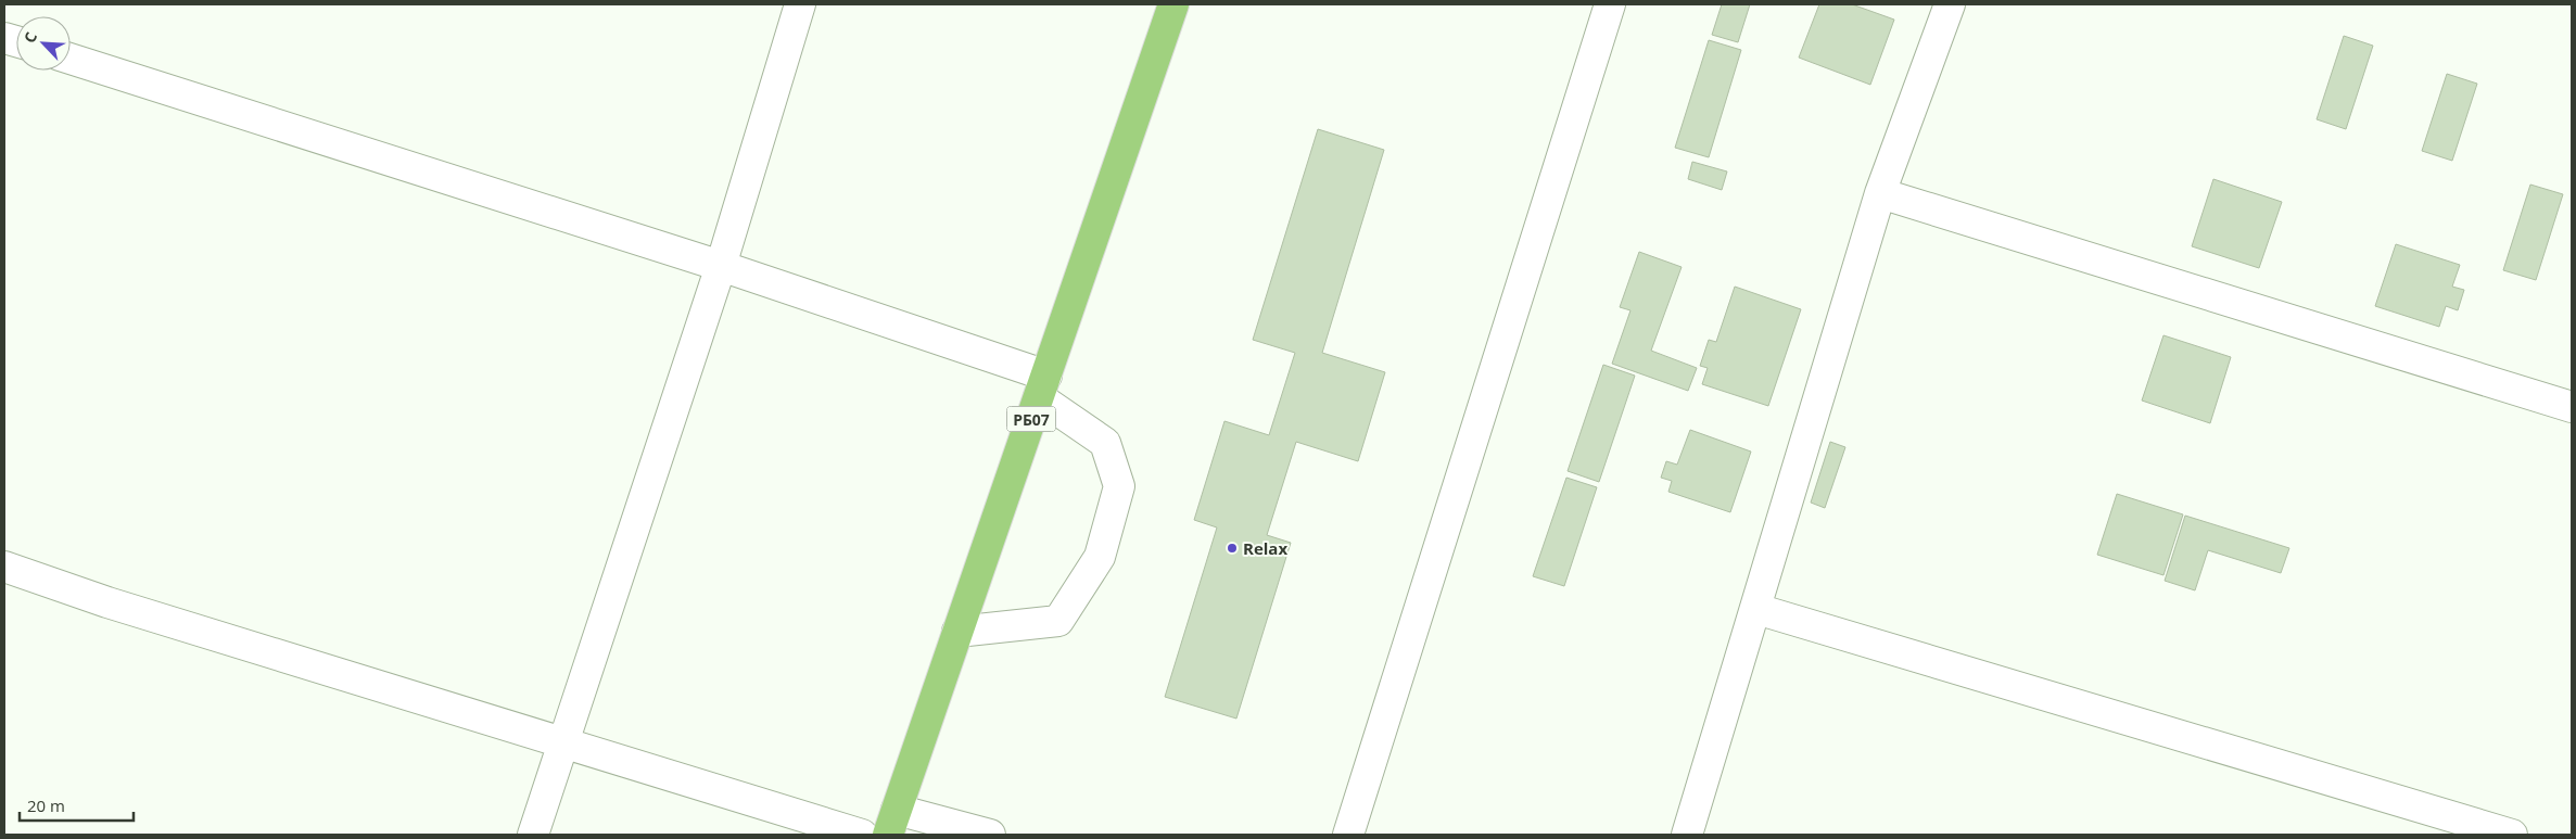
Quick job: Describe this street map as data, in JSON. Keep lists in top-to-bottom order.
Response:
{
  "streets": {
    "highway": ["РБ07"]
  },
  "places": ["Relax"],
  "scale_bar": "20 m",
  "north": "top left"
}
